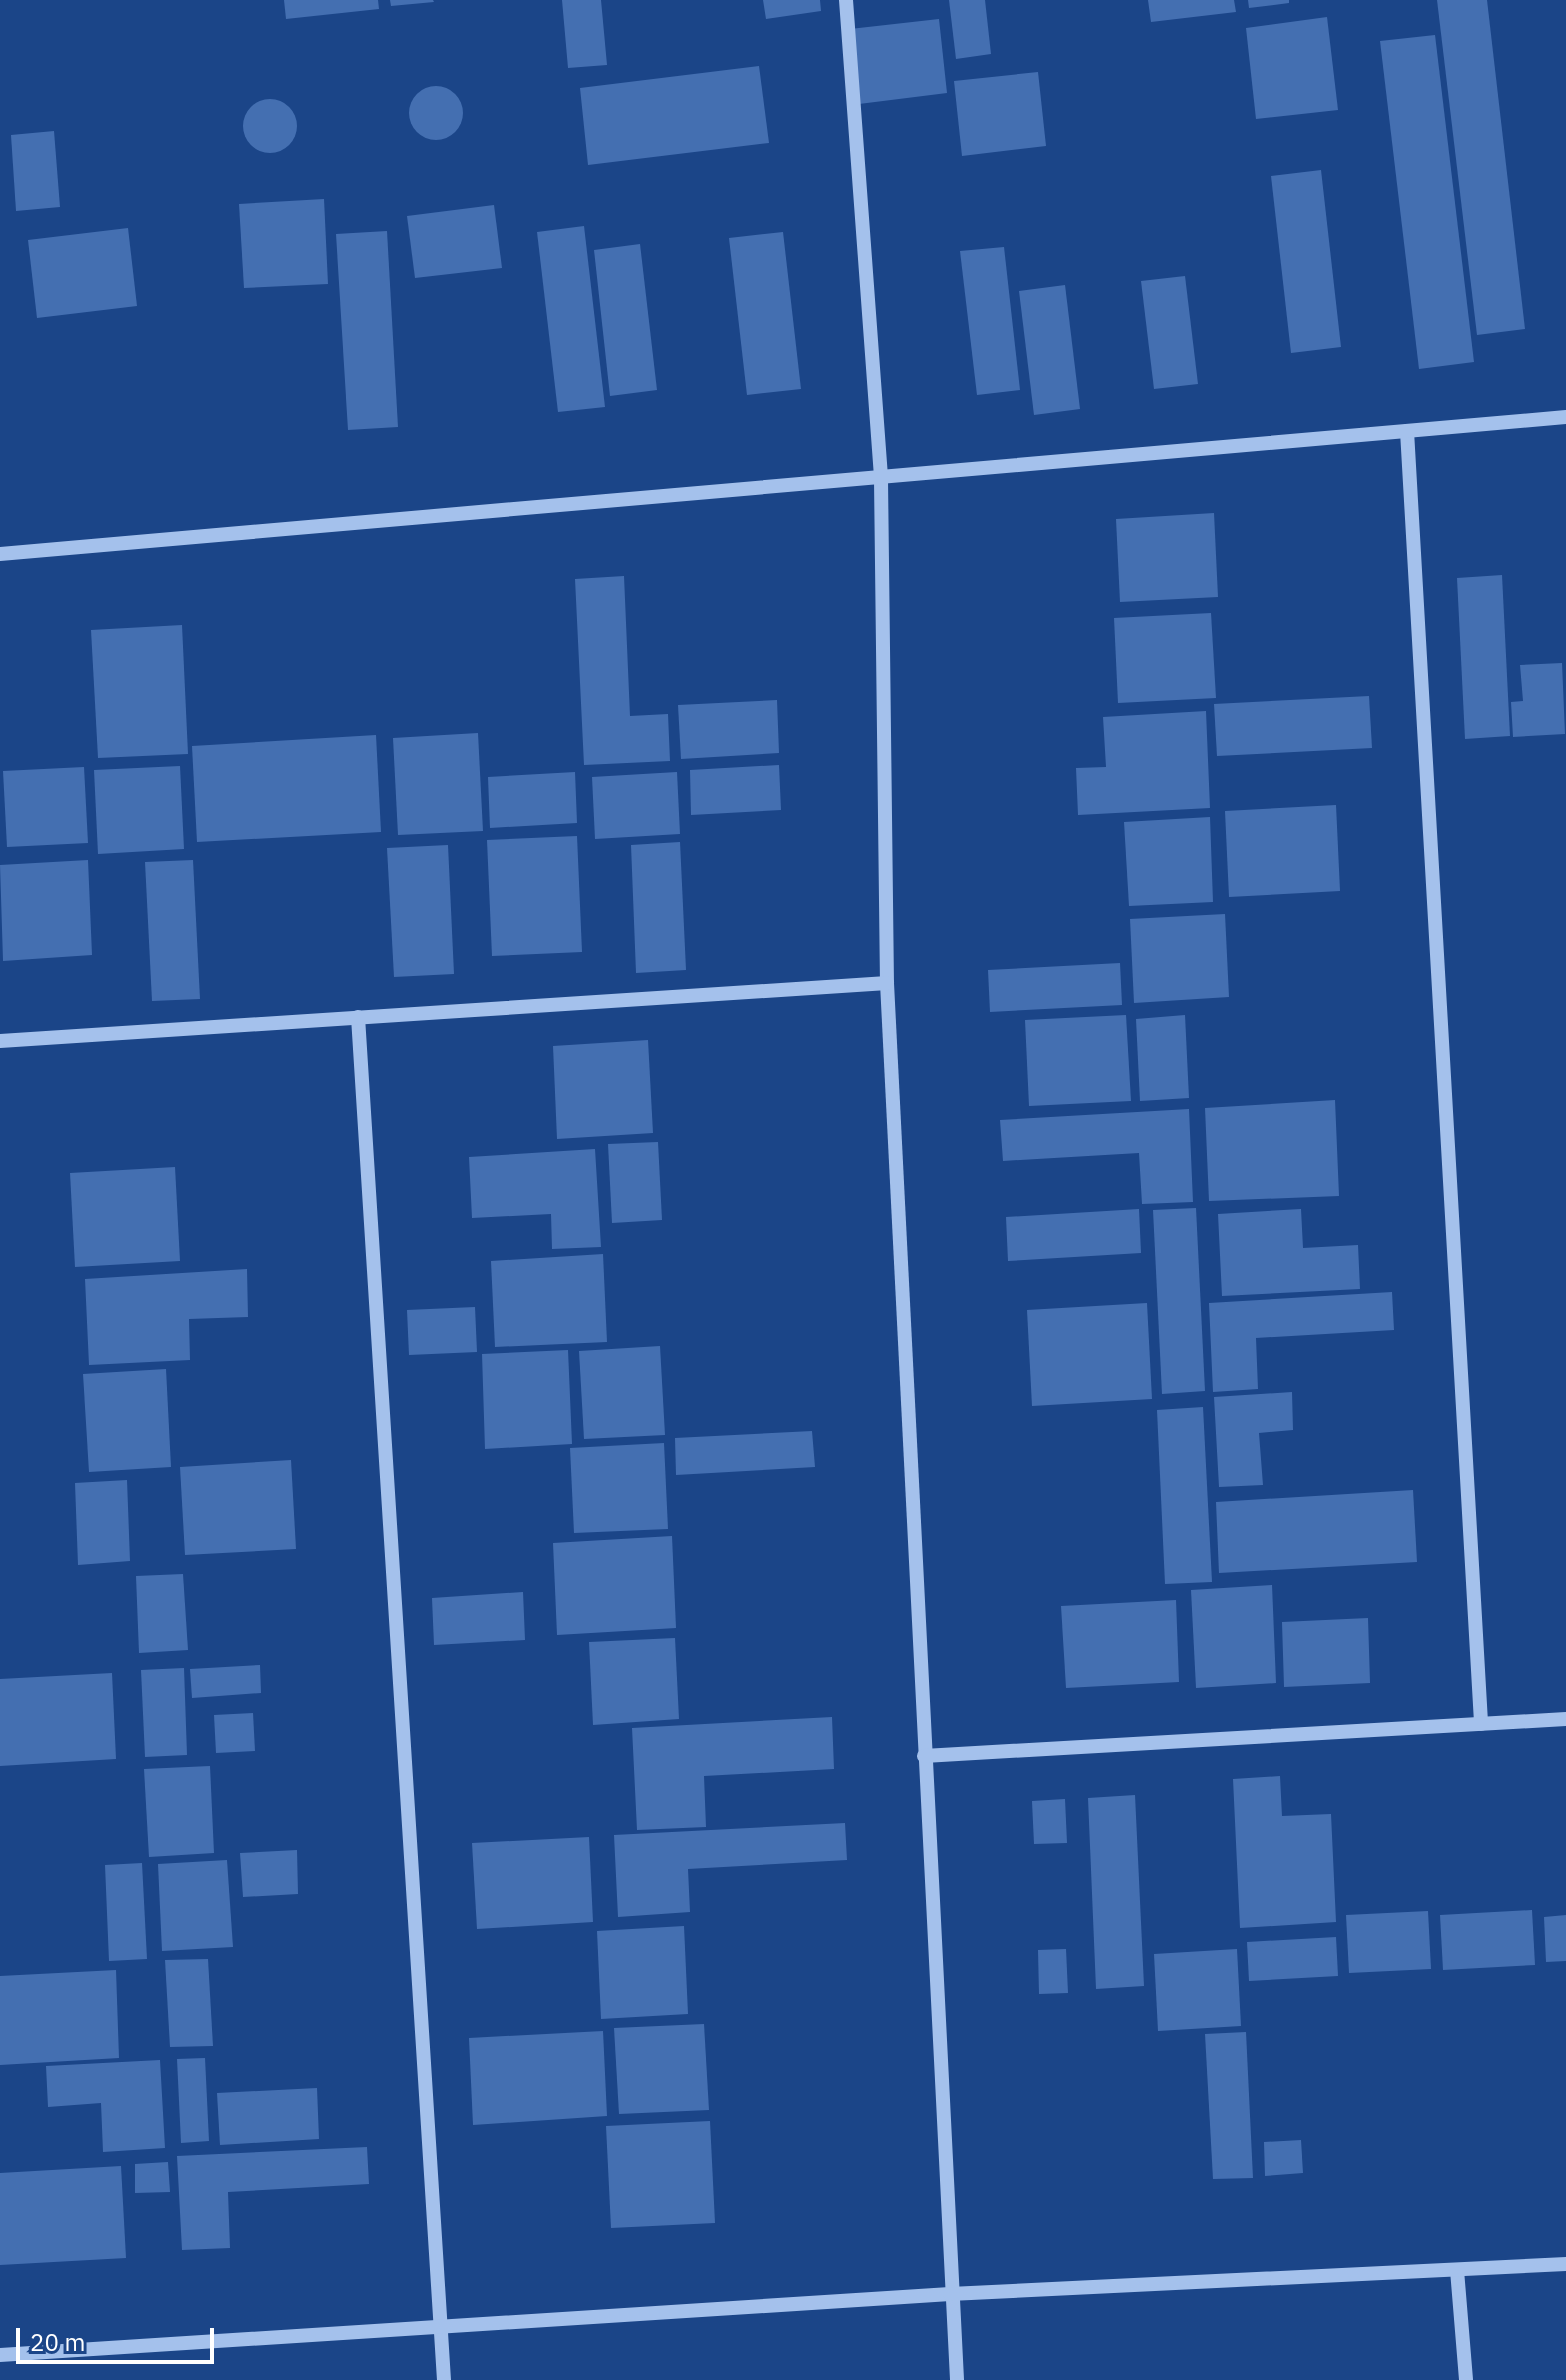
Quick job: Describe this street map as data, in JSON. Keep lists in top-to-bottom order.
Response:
{
  "scale_bar": "20 m"
}
